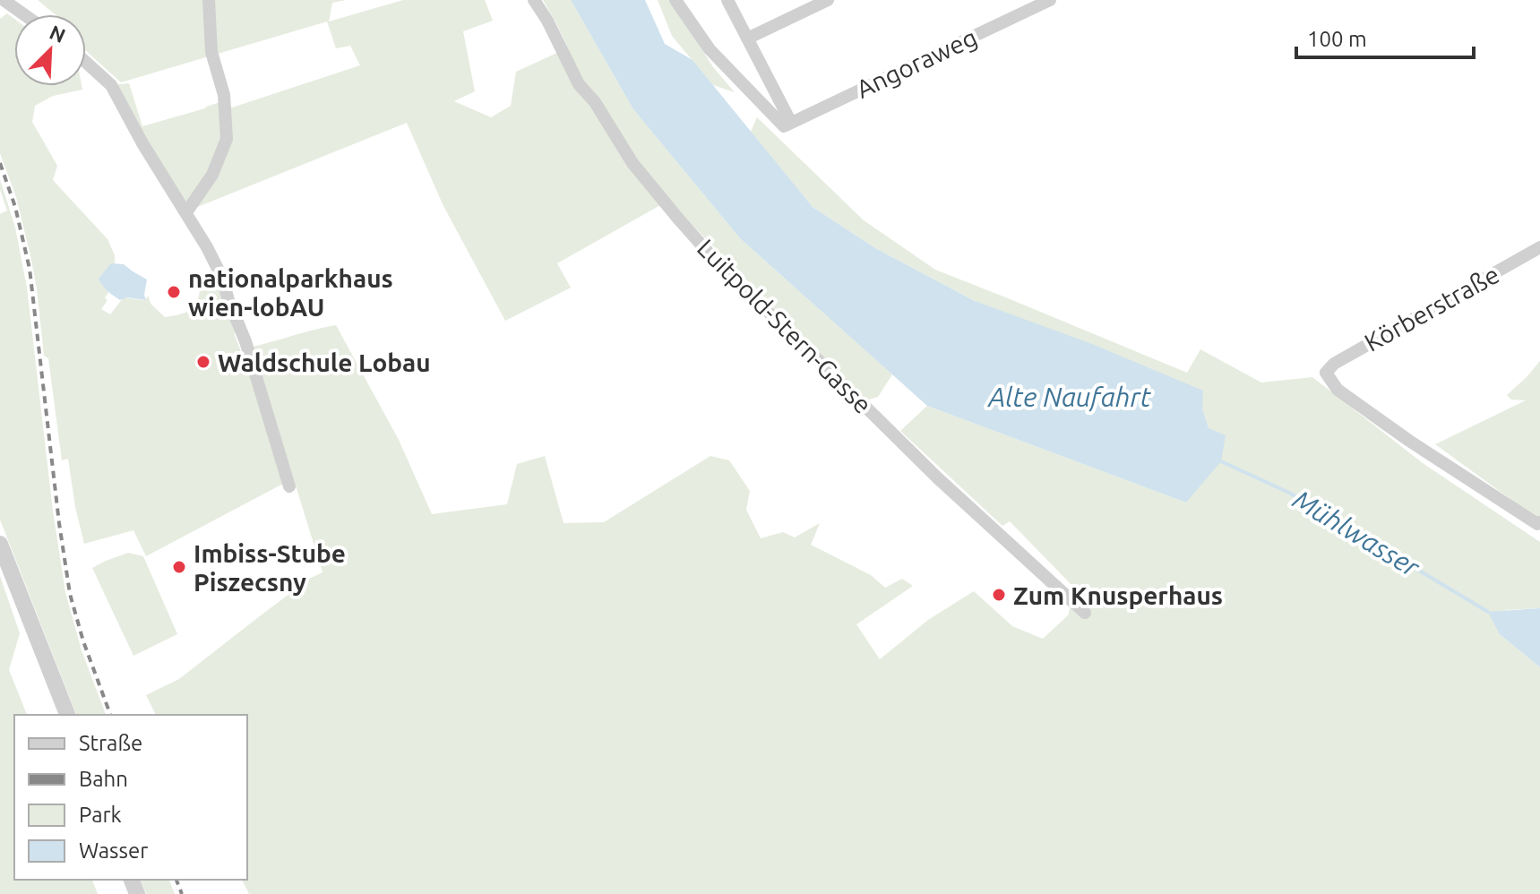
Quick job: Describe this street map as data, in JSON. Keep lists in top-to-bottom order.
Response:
{
  "streets": {
    "street": ["Angoraweg", "Körberstraße", "Luitpold-Stern-Gasse"]
  },
  "water": ["Alte Naufahrt", "Mühlwasser"],
  "places": [
    "nationalparkhaus wien-lobAU",
    "Waldschule Lobau",
    "Imbiss-Stube Piszecsny",
    "Zum Knusperhaus"
  ],
  "legend": [
    "Straße",
    "Bahn",
    "Park",
    "Wasser"
  ],
  "scale_bar": "100 m",
  "north": "top right"
}
